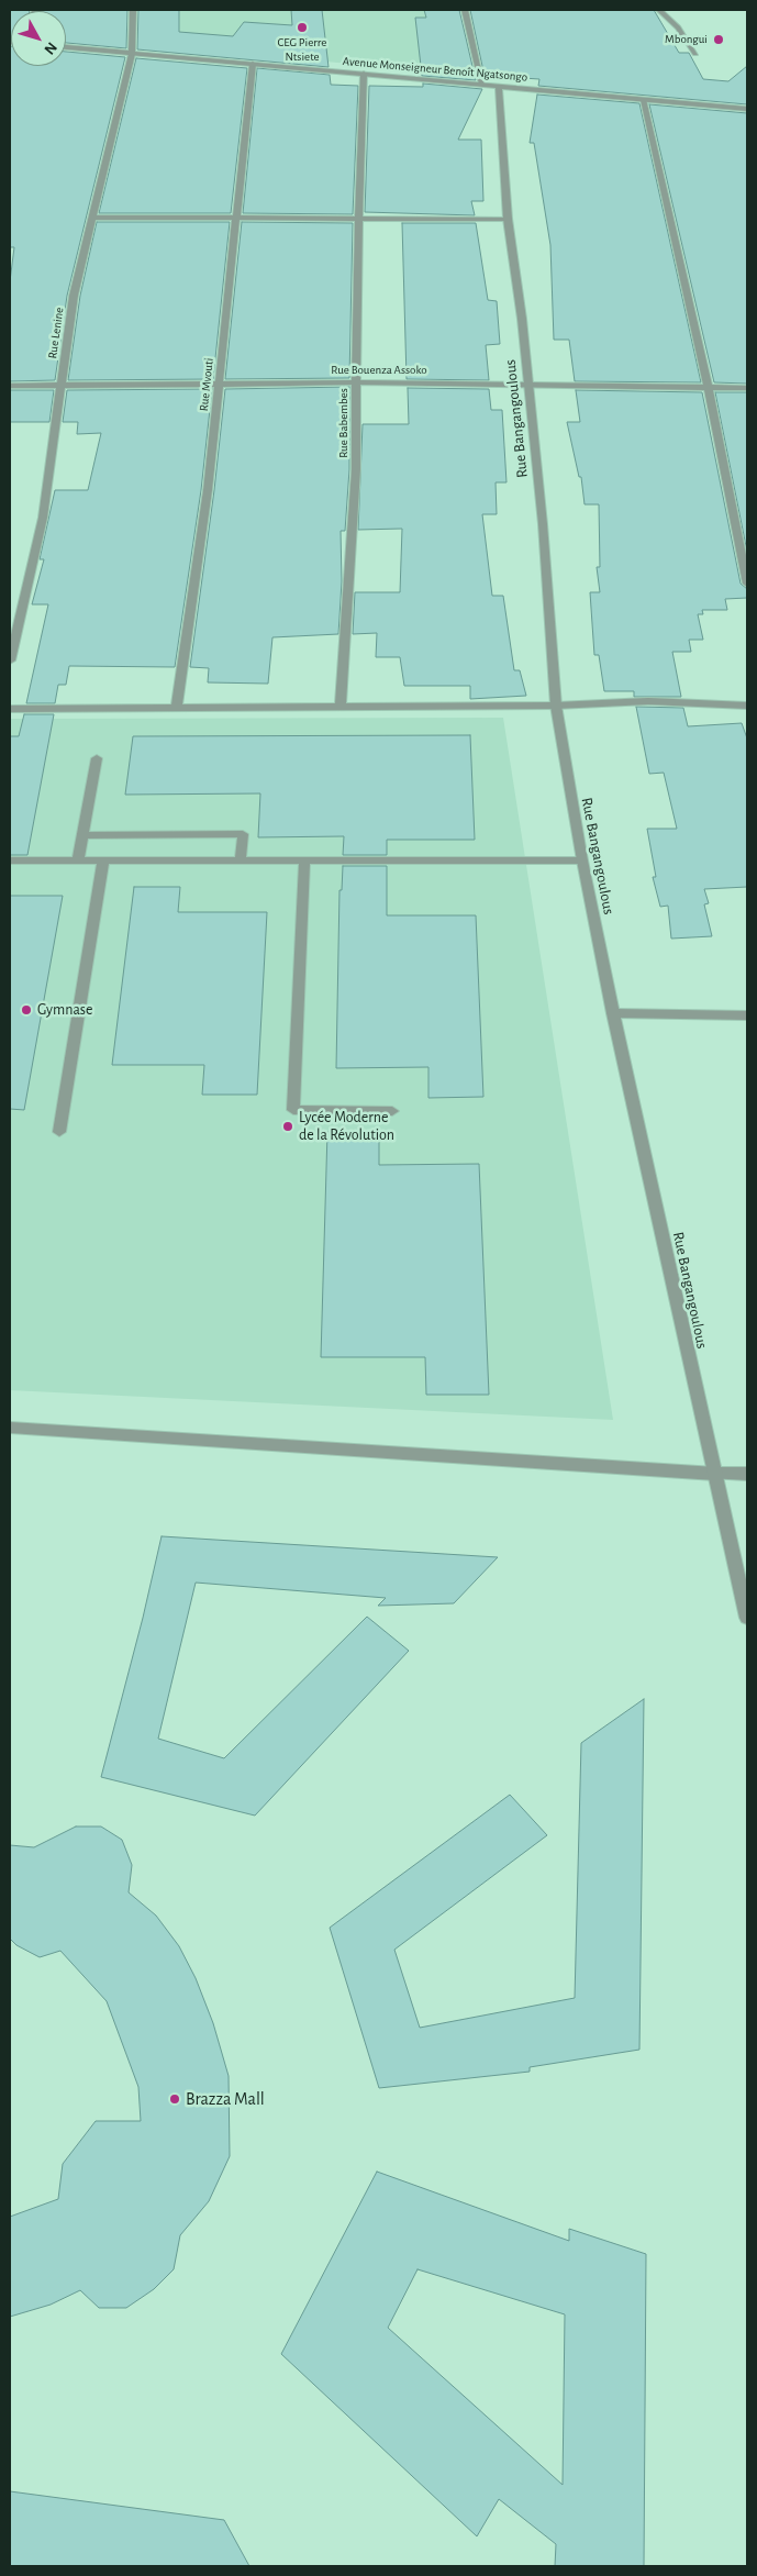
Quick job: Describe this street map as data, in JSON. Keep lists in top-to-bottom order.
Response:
{
  "streets": {
    "street": [
      "Avenue Monseigneur Benoît Ngatsongo",
      "Rue Lenine",
      "Rue Bouenza Assoko",
      "Rue Mvouti",
      "Rue Bangangoulous",
      "Rue Babembes"
    ]
  },
  "crossings": [
    ["Avenue Monseigneur Benoît Ngatsongo", "Rue Lenine"],
    ["Avenue Monseigneur Benoît Ngatsongo", "Rue Mvouti"],
    ["Avenue Monseigneur Benoît Ngatsongo", "Rue Bangangoulous"],
    ["Avenue Monseigneur Benoît Ngatsongo", "Rue Babembes"],
    ["Rue Lenine", "Rue Bouenza Assoko"],
    ["Rue Bouenza Assoko", "Rue Mvouti"],
    ["Rue Bouenza Assoko", "Rue Bangangoulous"],
    ["Rue Bouenza Assoko", "Rue Babembes"]
  ],
  "places": [
    "CEG Pierre Ntsiete",
    "Mbongui",
    "Gymnase",
    "Lycée Moderne de la Révolution",
    "Brazza Mall"
  ],
  "north": "bottom right"
}
